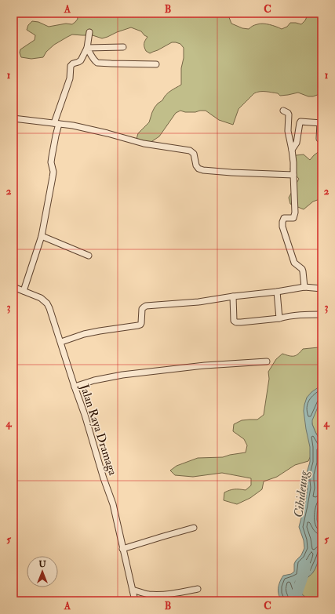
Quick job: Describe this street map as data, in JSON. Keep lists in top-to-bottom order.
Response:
{
  "streets": {
    "street": ["Jalan Raya Dramaga"]
  },
  "water": ["Cihideung"],
  "north": "top",
  "grid": {
    "columns": ["A", "B", "C"],
    "rows": [
      "1",
      "2",
      "3",
      "4",
      "5"
    ]
  }
}
